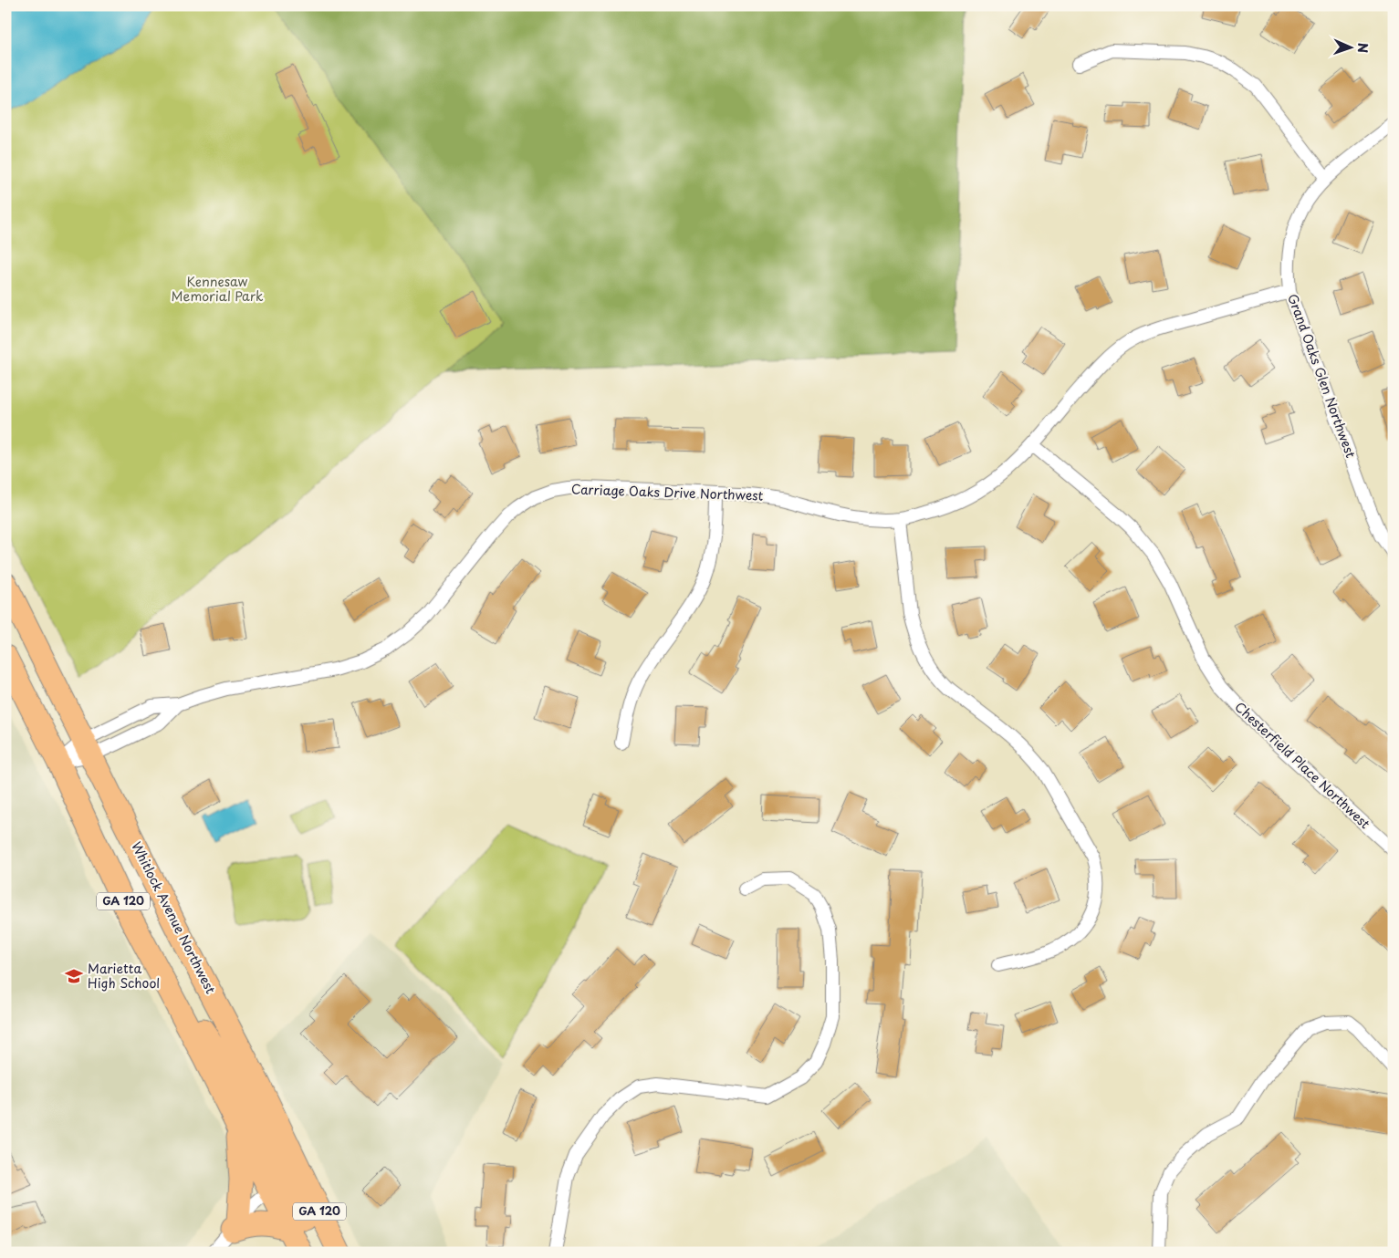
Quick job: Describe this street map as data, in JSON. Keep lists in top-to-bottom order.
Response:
{
  "streets": {
    "highway": ["GA 120", "Whitlock Avenue Northwest"],
    "street": ["Grand Oaks Glen Northwest", "Carriage Oaks Drive Northwest", "Chesterfield Place Northwest"]
  },
  "crossings": [
    ["Grand Oaks Glen Northwest", "Carriage Oaks Drive Northwest"],
    ["Carriage Oaks Drive Northwest", "Chesterfield Place Northwest"]
  ],
  "parks": ["Kennesaw Memorial Park"],
  "places": {
    "school or university": ["Marietta High School"]
  },
  "north": "right"
}
